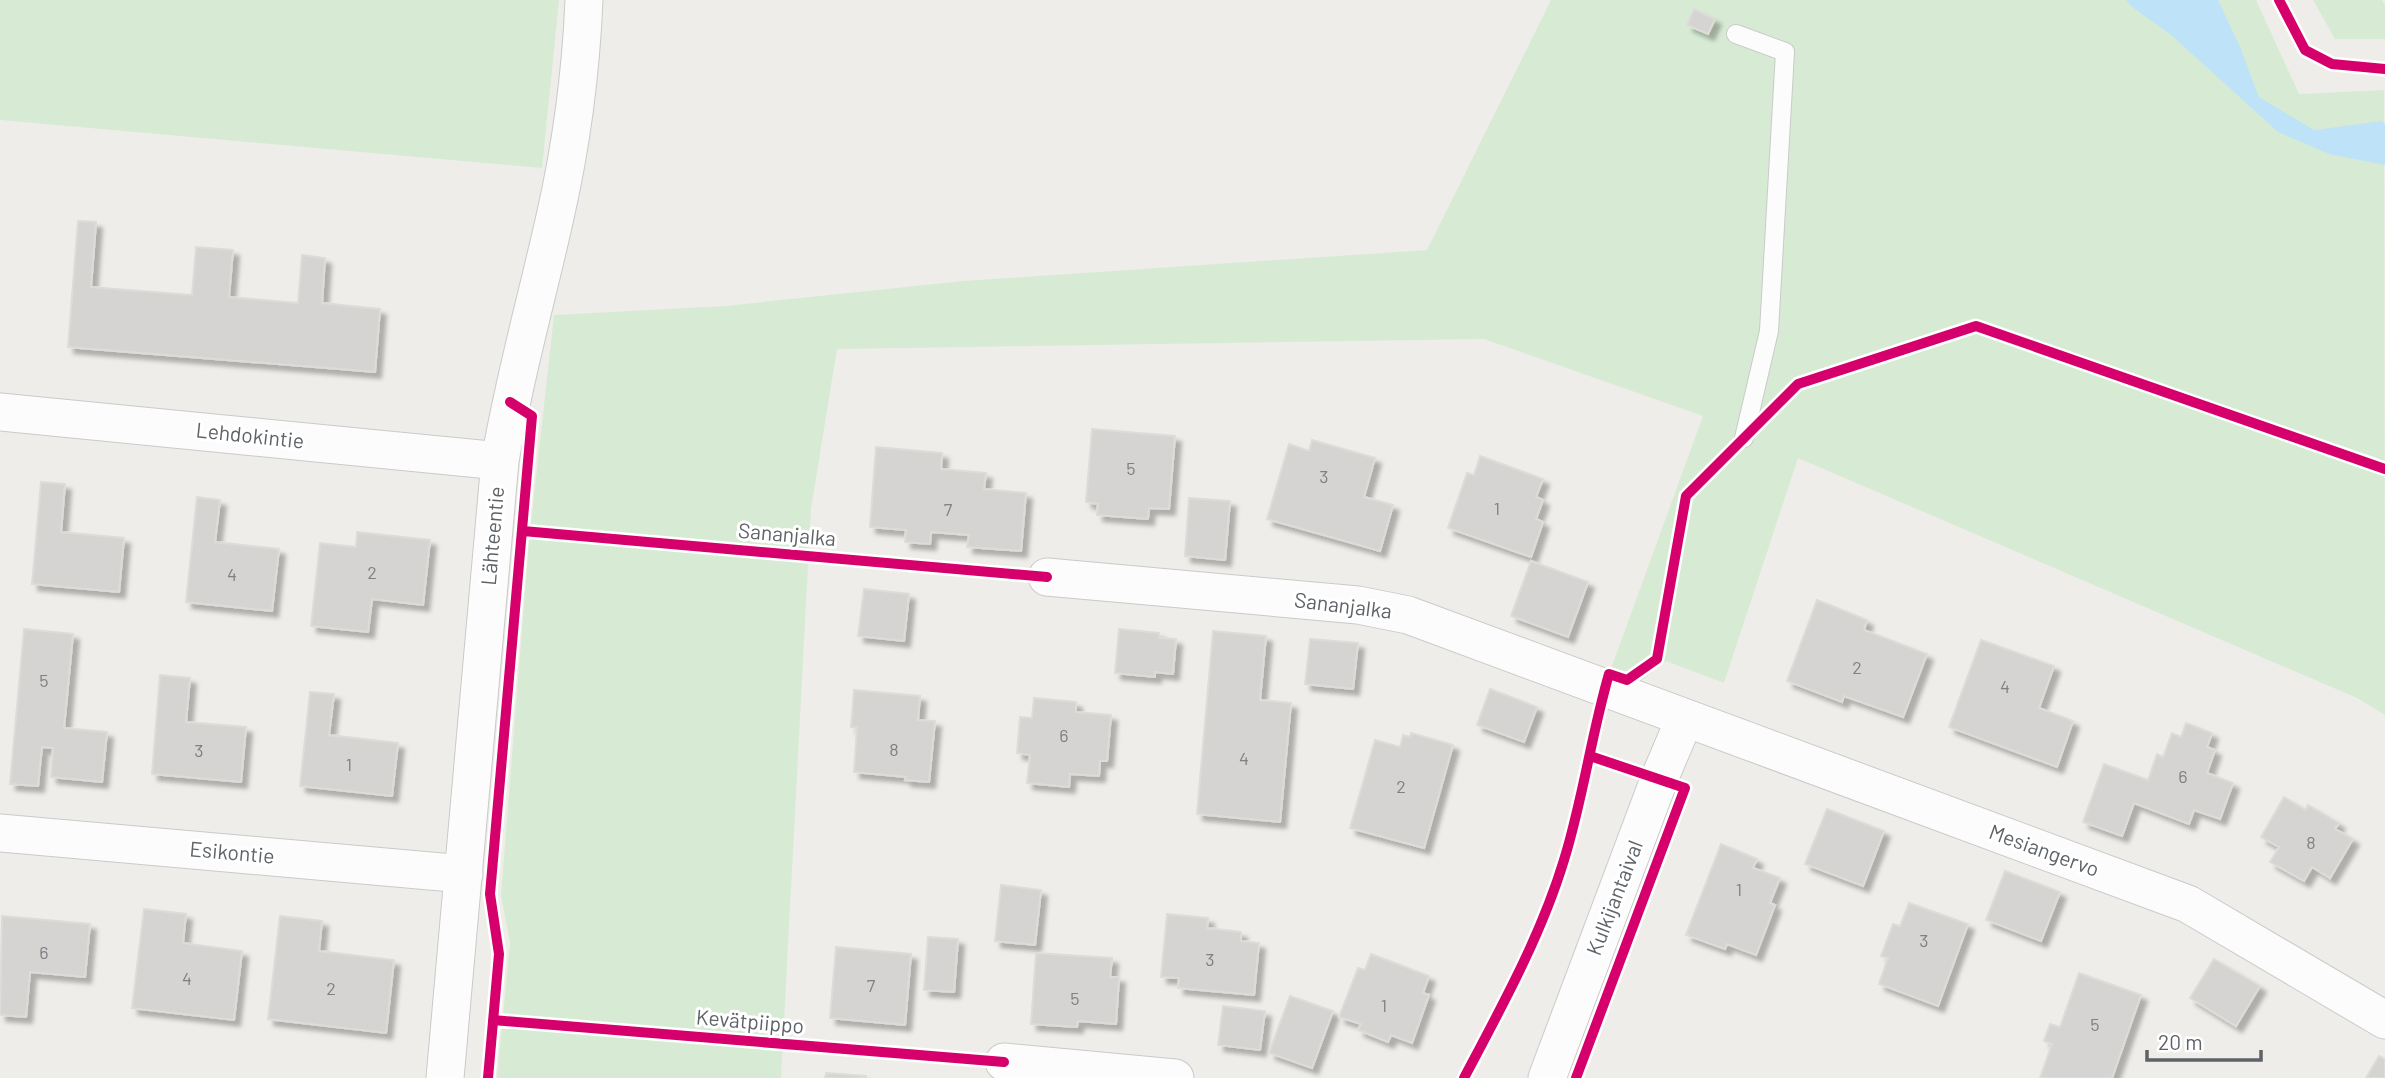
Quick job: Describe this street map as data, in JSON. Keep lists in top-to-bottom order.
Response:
{
  "streets": {
    "street": [
      "Lehdokintie",
      "Sananjalka",
      "Lähteentie",
      "Mesiangervo",
      "Esikontie",
      "Kulkijantaival"
    ],
    "cycle path": ["Kevätpiippo"]
  },
  "crossings": [
    ["Lehdokintie", "Lähteentie"],
    ["Sananjalka", "Mesiangervo"],
    ["Sananjalka", "Kulkijantaival"],
    ["Lähteentie", "Esikontie"],
    ["Mesiangervo", "Kulkijantaival"]
  ],
  "house_numbers": [
    "5",
    "3",
    "1",
    "7",
    "2",
    "4",
    "2",
    "5",
    "4",
    "6",
    "8",
    "3",
    "4",
    "1",
    "6",
    "2",
    "8",
    "1",
    "3",
    "6",
    "3",
    "4",
    "7",
    "2",
    "5",
    "1",
    "5"
  ],
  "scale_bar": "20 m"
}
